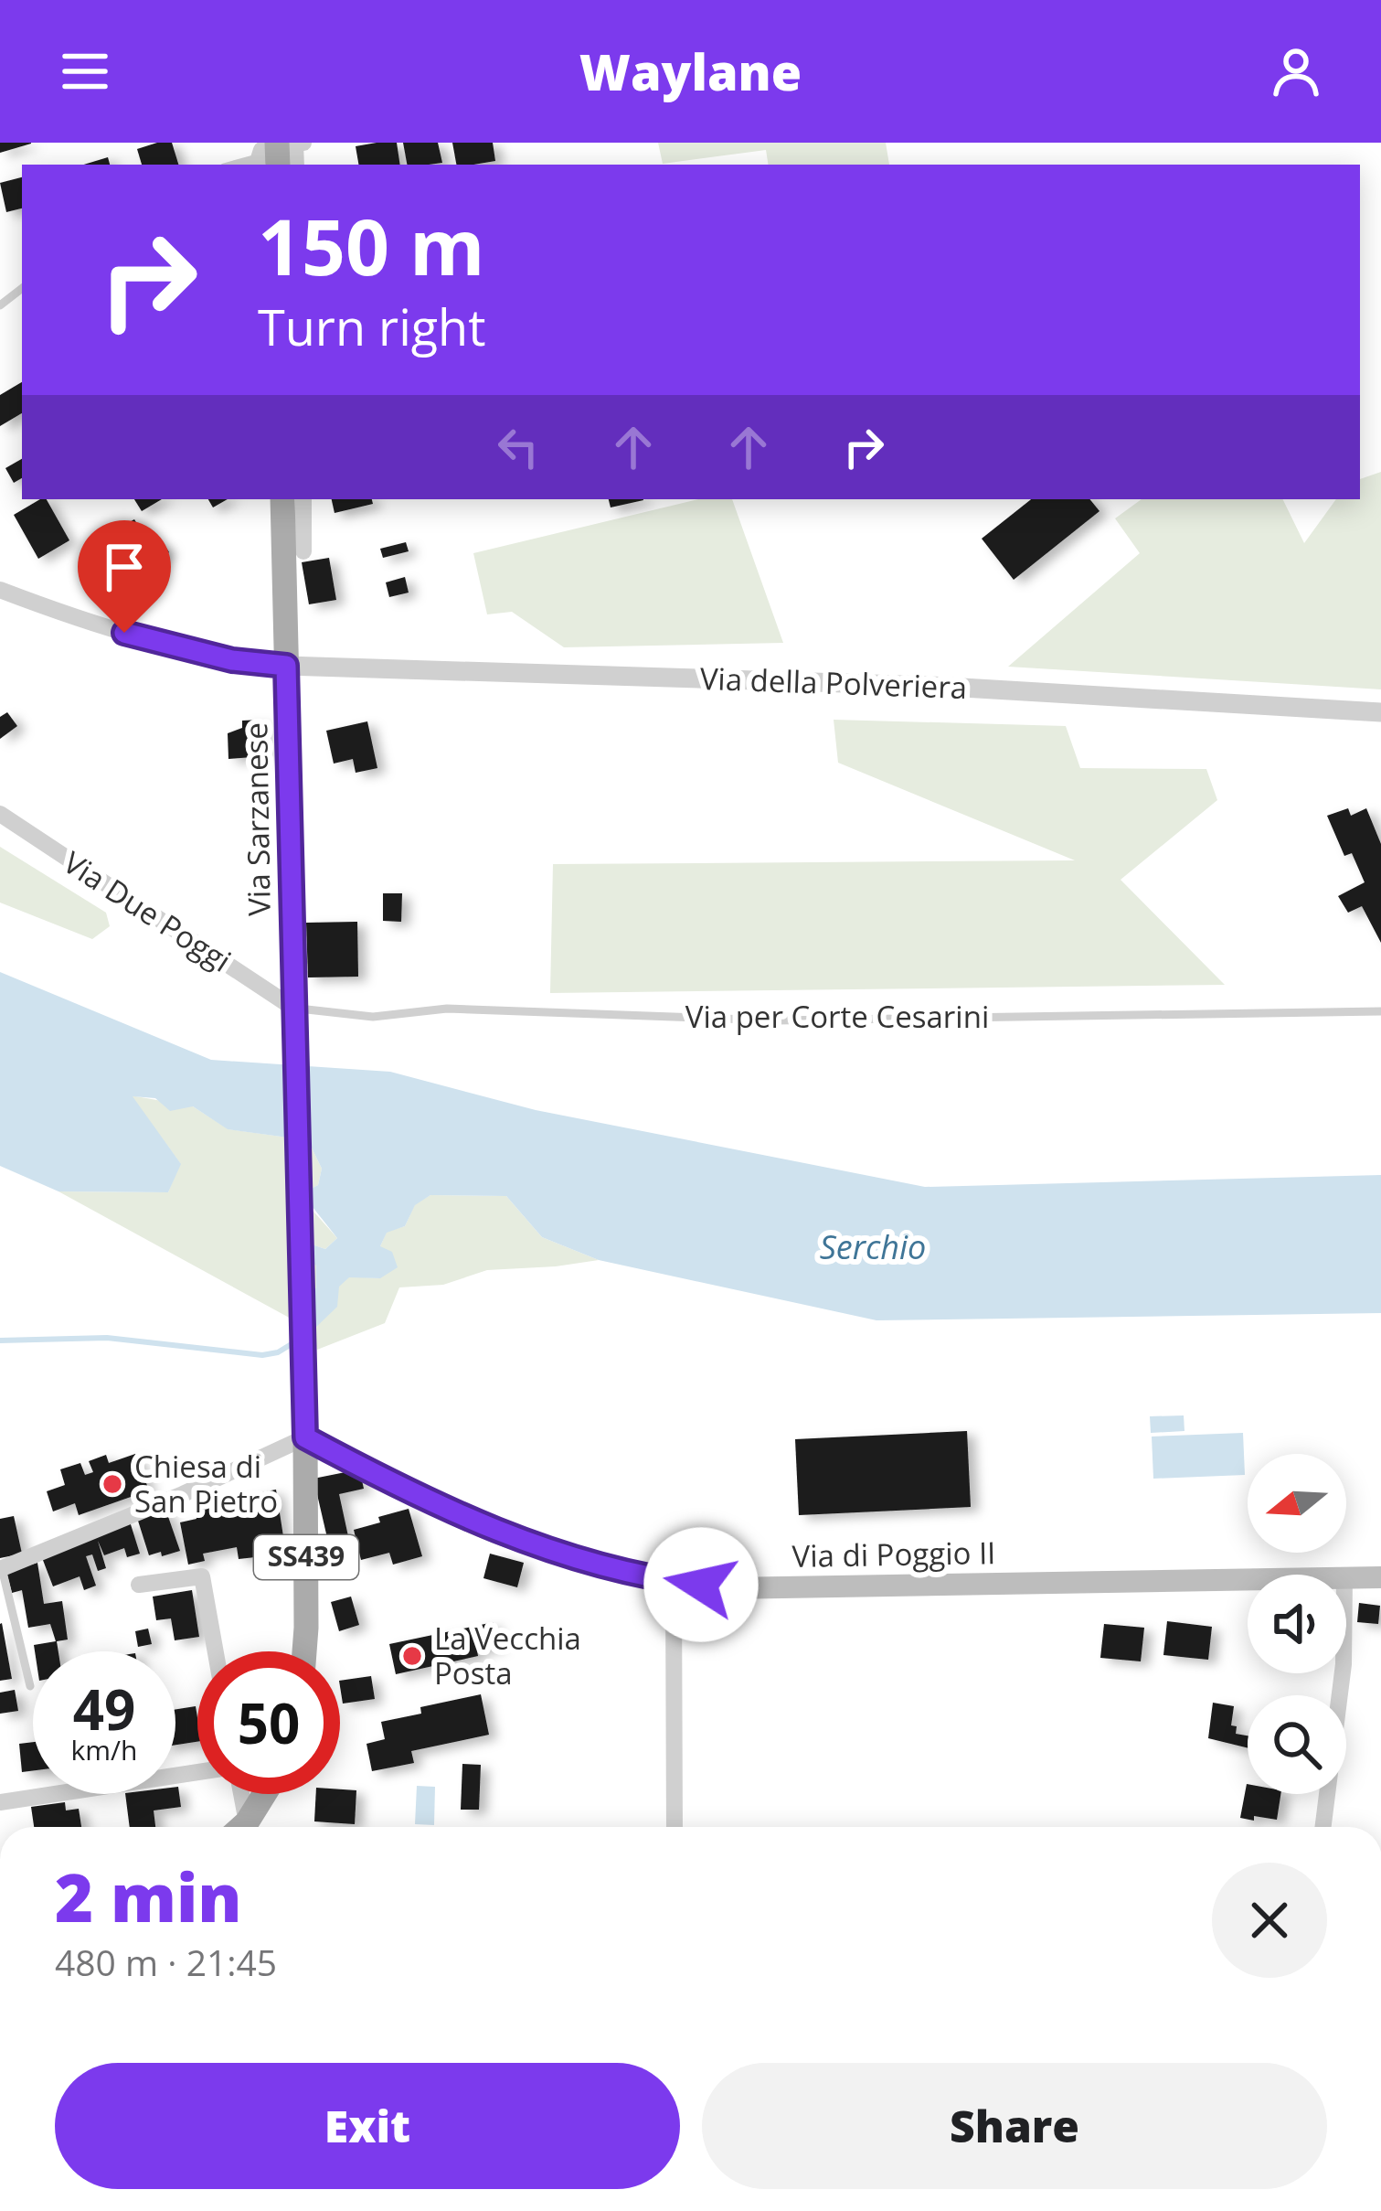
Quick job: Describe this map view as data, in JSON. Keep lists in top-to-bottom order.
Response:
{
  "streets": {
    "main road": ["Via Sarzanese", "Via di Poggio II", "SS439"],
    "street": ["Via della Polveriera", "Via Due Poggi"],
    "lane": ["Via per Corte Cesarini"]
  },
  "crossings": [
    ["Via della Polveriera", "Via Sarzanese"],
    ["Via Sarzanese", "Via Due Poggi"],
    ["Via Sarzanese", "Via per Corte Cesarini"],
    ["Via Sarzanese", "SS439"],
    ["Via Due Poggi", "Via per Corte Cesarini"],
    ["Via Due Poggi", "SS439"],
    ["Via per Corte Cesarini", "SS439"],
    ["Via di Poggio II", "SS439"]
  ],
  "water": ["Serchio"],
  "places": ["Chiesa di San Pietro", "La Vecchia Posta"],
  "north": "left",
  "page": {
    "header": "Waylane",
    "turn": ["150 m", "Turn right"],
    "speed": "49 km/h",
    "limit": "50",
    "heading": ["2 min", "480 m · 21:45"],
    "buttons": ["Exit", "Share"]
  }
}
